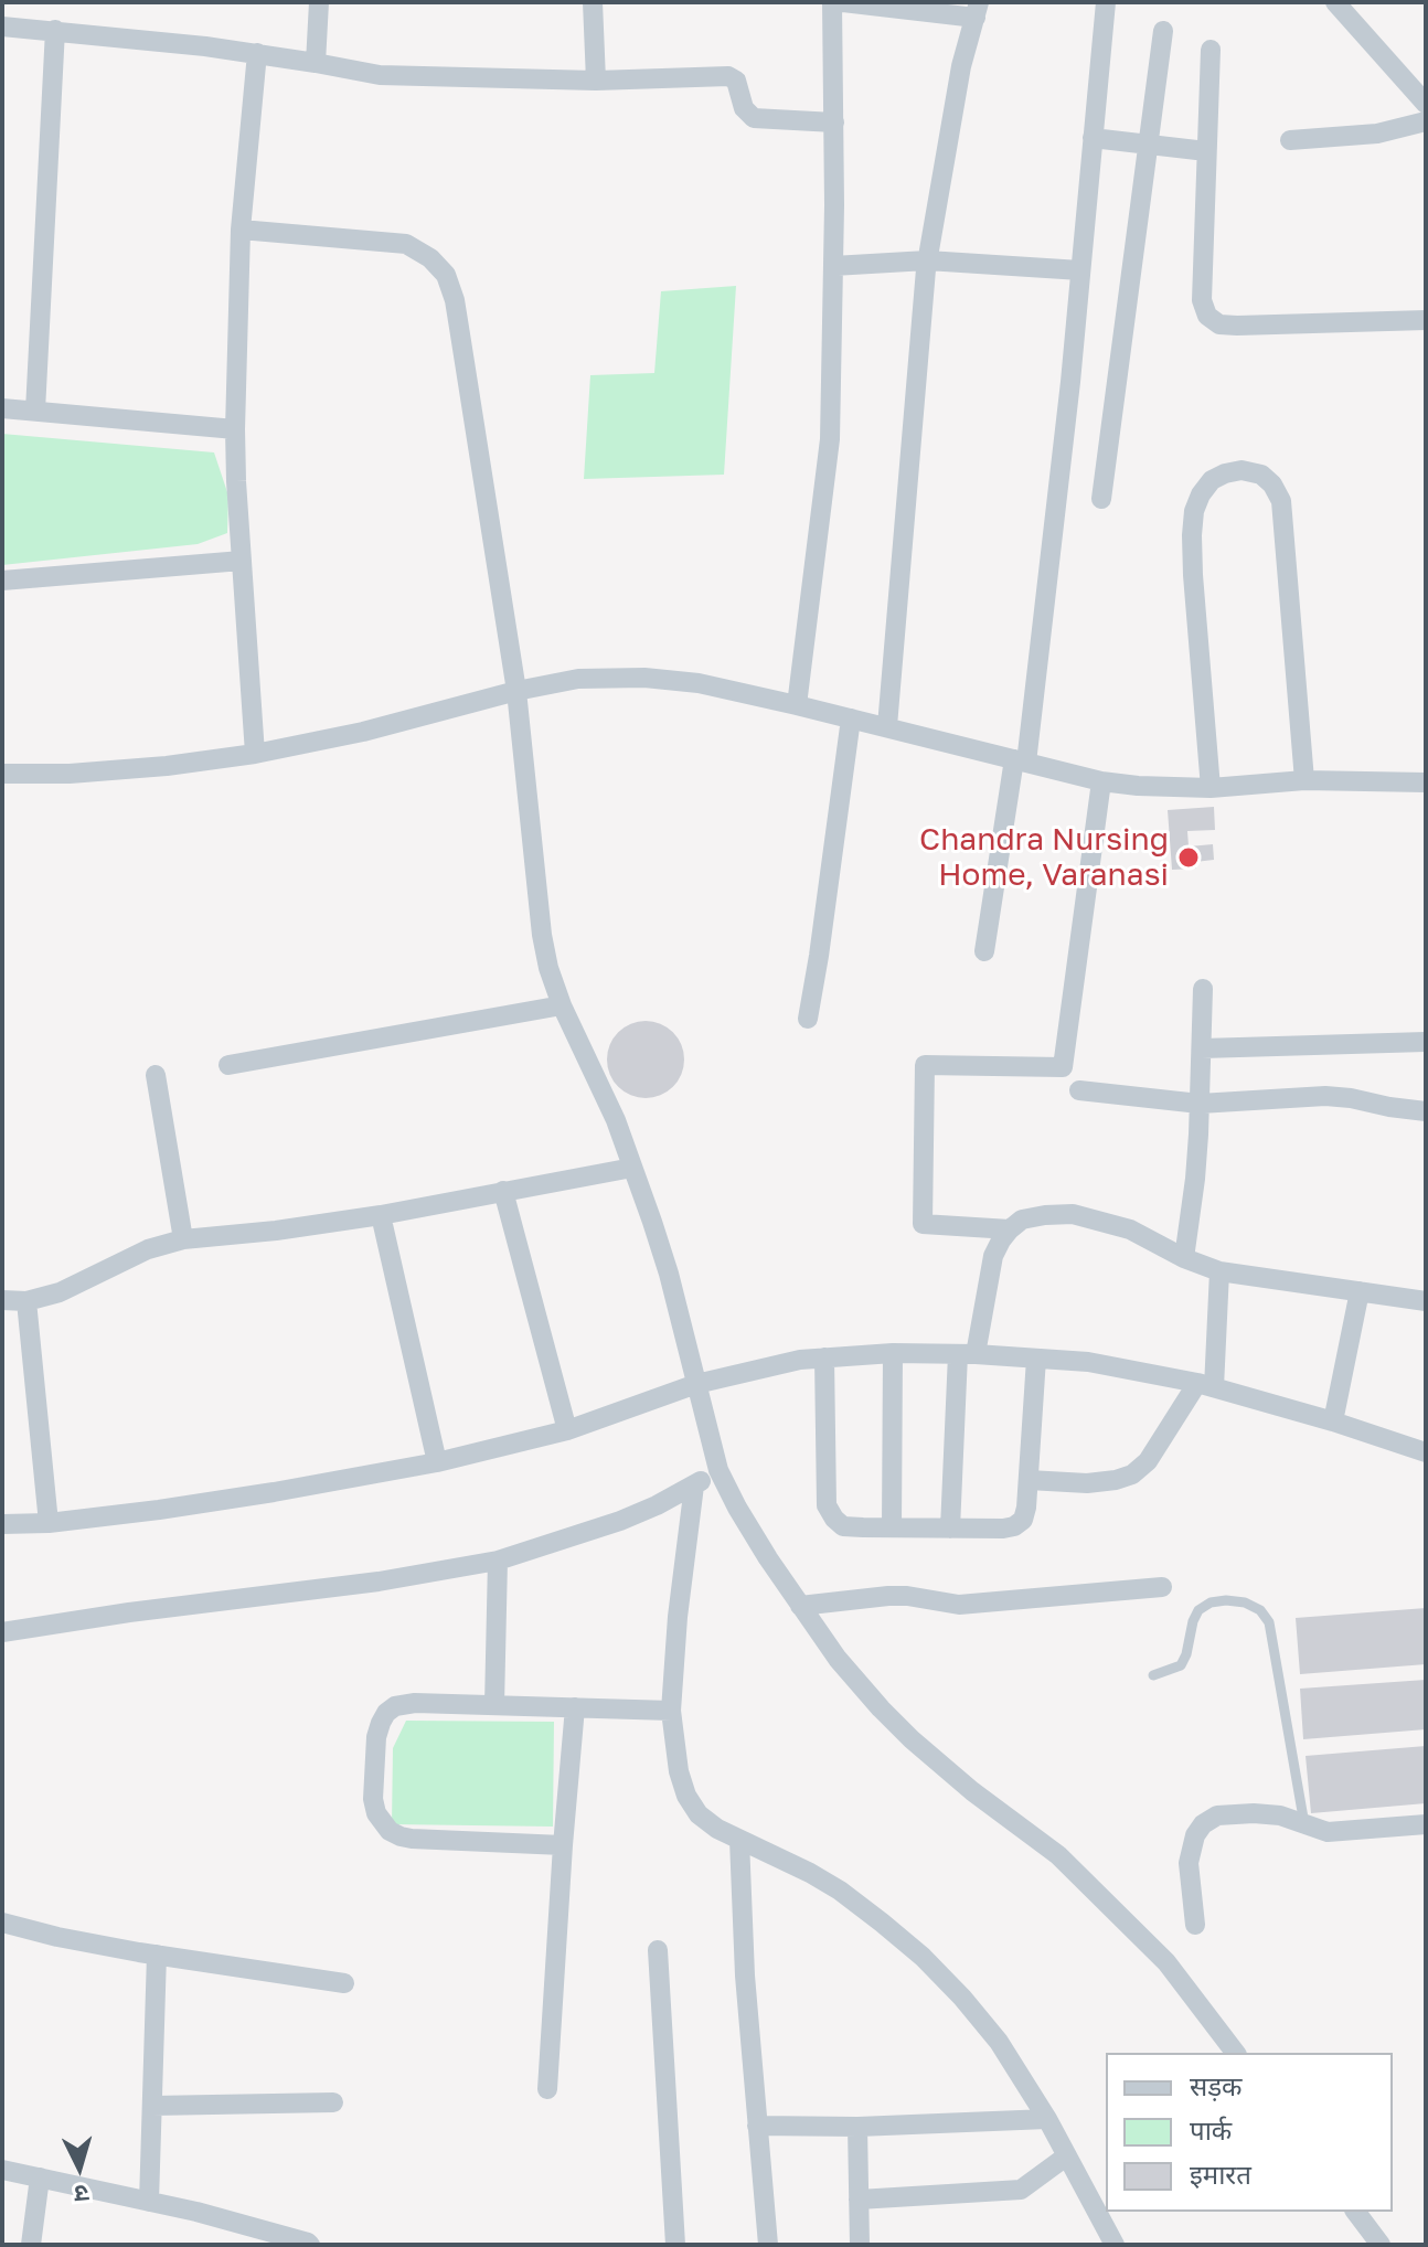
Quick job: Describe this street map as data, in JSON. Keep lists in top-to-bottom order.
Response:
{
  "places": ["Chandra Nursing Home, Varanasi"],
  "legend": ["सड़क", "पार्क", "इमारत"],
  "north": "bottom"
}
